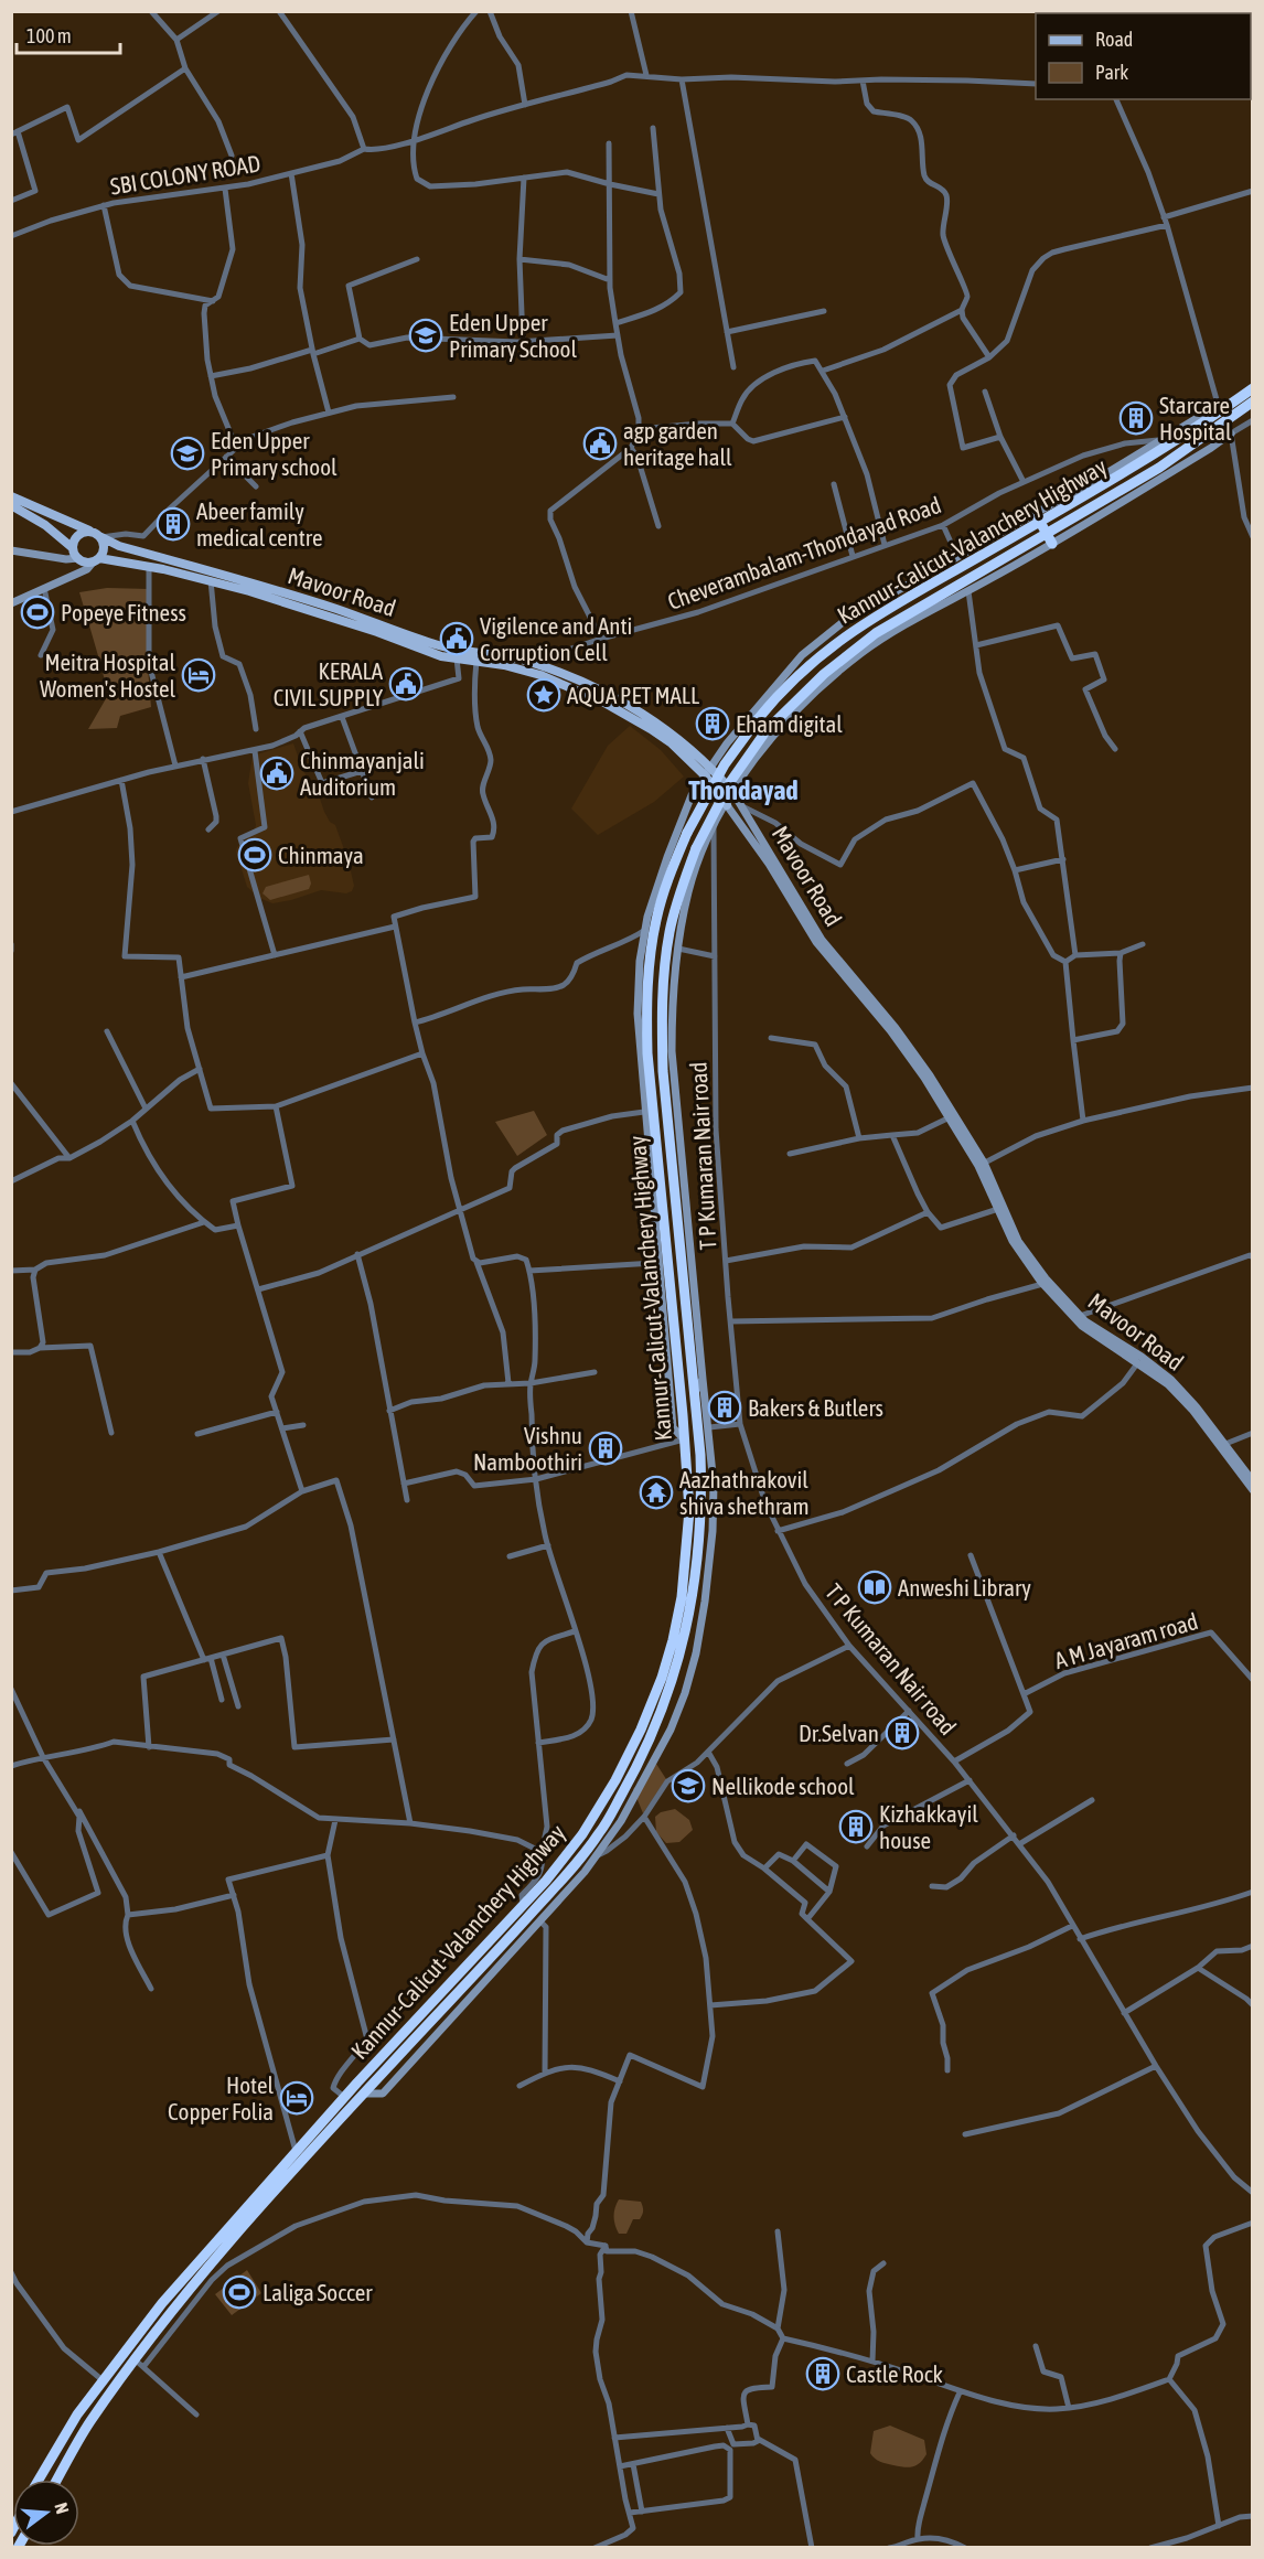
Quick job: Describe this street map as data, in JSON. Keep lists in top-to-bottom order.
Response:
{
  "streets": {
    "highway": ["Kannur-Calicut-Valanchery Highway"],
    "main road": ["Mavoor Road"],
    "street": [
      "SBI COLONY ROAD",
      "Cheverambalam-Thondayad Road",
      "T P Kumaran Nair road",
      "A M Jayaram road"
    ]
  },
  "crossings": [
    ["Cheverambalam-Thondayad Road", "Mavoor Road"]
  ],
  "districts": ["Thondayad"],
  "places": {
    "school or university": ["Eden Upper Primary School", "Eden Upper Primary school", "Nellikode school"],
    "building": [
      "Starcare Hospital",
      "Abeer family medical centre",
      "Eham digital",
      "Bakers & Butlers",
      "Vishnu Namboothiri",
      "Dr.Selvan",
      "Kizhakkayil house",
      "Castle Rock"
    ],
    "public building": [
      "agp garden heritage hall",
      "Vigilence and Anti Corruption Cell",
      "KERALA CIVIL SUPPLY",
      "Chinmayanjali Auditorium"
    ],
    "sports": ["Popeye Fitness", "Chinmaya", "Laliga Soccer"],
    "hotel": ["Meitra Hospital Women's Hostel", "Hotel Copper Folia"],
    "place": ["AQUA PET MALL"],
    "temple": ["Aazhathrakovil shiva shethram"],
    "library": ["Anweshi Library"]
  },
  "legend": ["Road", "Park"],
  "scale_bar": "100 m",
  "north": "right"
}
